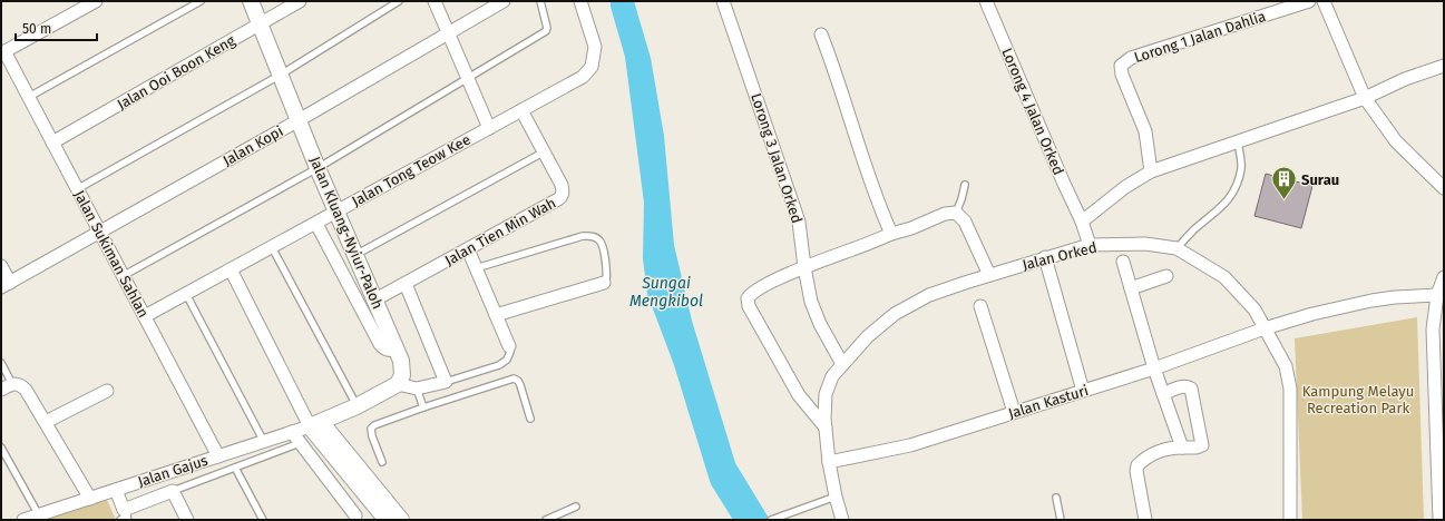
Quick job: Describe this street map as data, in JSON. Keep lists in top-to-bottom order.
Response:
{
  "streets": {
    "street": [
      "Lorong 1 Jalan Dahlia",
      "Jalan Ooi Boon Keng",
      "Lorong 4 Jalan Orked",
      "Jalan Kopi",
      "Lorong 3 Jalan Orked",
      "Jalan Tong Teow Kee",
      "Jalan Tien Min Wah",
      "Jalan Kluang-Nyiur-Paloh",
      "Jalan Sukiman Sahlan",
      "Jalan Orked",
      "Jalan Kasturi",
      "Jalan Gajus"
    ]
  },
  "crossings": [
    ["Jalan Ooi Boon Keng", "Jalan Kluang-Nyiur-Paloh"],
    ["Jalan Ooi Boon Keng", "Jalan Sukiman Sahlan"],
    ["Lorong 4 Jalan Orked", "Jalan Orked"],
    ["Jalan Kopi", "Jalan Kluang-Nyiur-Paloh"],
    ["Jalan Kopi", "Jalan Sukiman Sahlan"],
    ["Lorong 3 Jalan Orked", "Jalan Orked"],
    ["Jalan Tong Teow Kee", "Jalan Tien Min Wah"],
    ["Jalan Tong Teow Kee", "Jalan Kluang-Nyiur-Paloh"],
    ["Jalan Tong Teow Kee", "Jalan Sukiman Sahlan"],
    ["Jalan Tien Min Wah", "Jalan Kluang-Nyiur-Paloh"],
    ["Jalan Sukiman Sahlan", "Jalan Gajus"],
    ["Jalan Orked", "Jalan Kasturi"]
  ],
  "water": ["Sungai Mengkibol"],
  "parks": ["Kampung Melayu Recreation Park"],
  "places": {
    "building": ["Surau"]
  },
  "scale_bar": "50 m"
}
